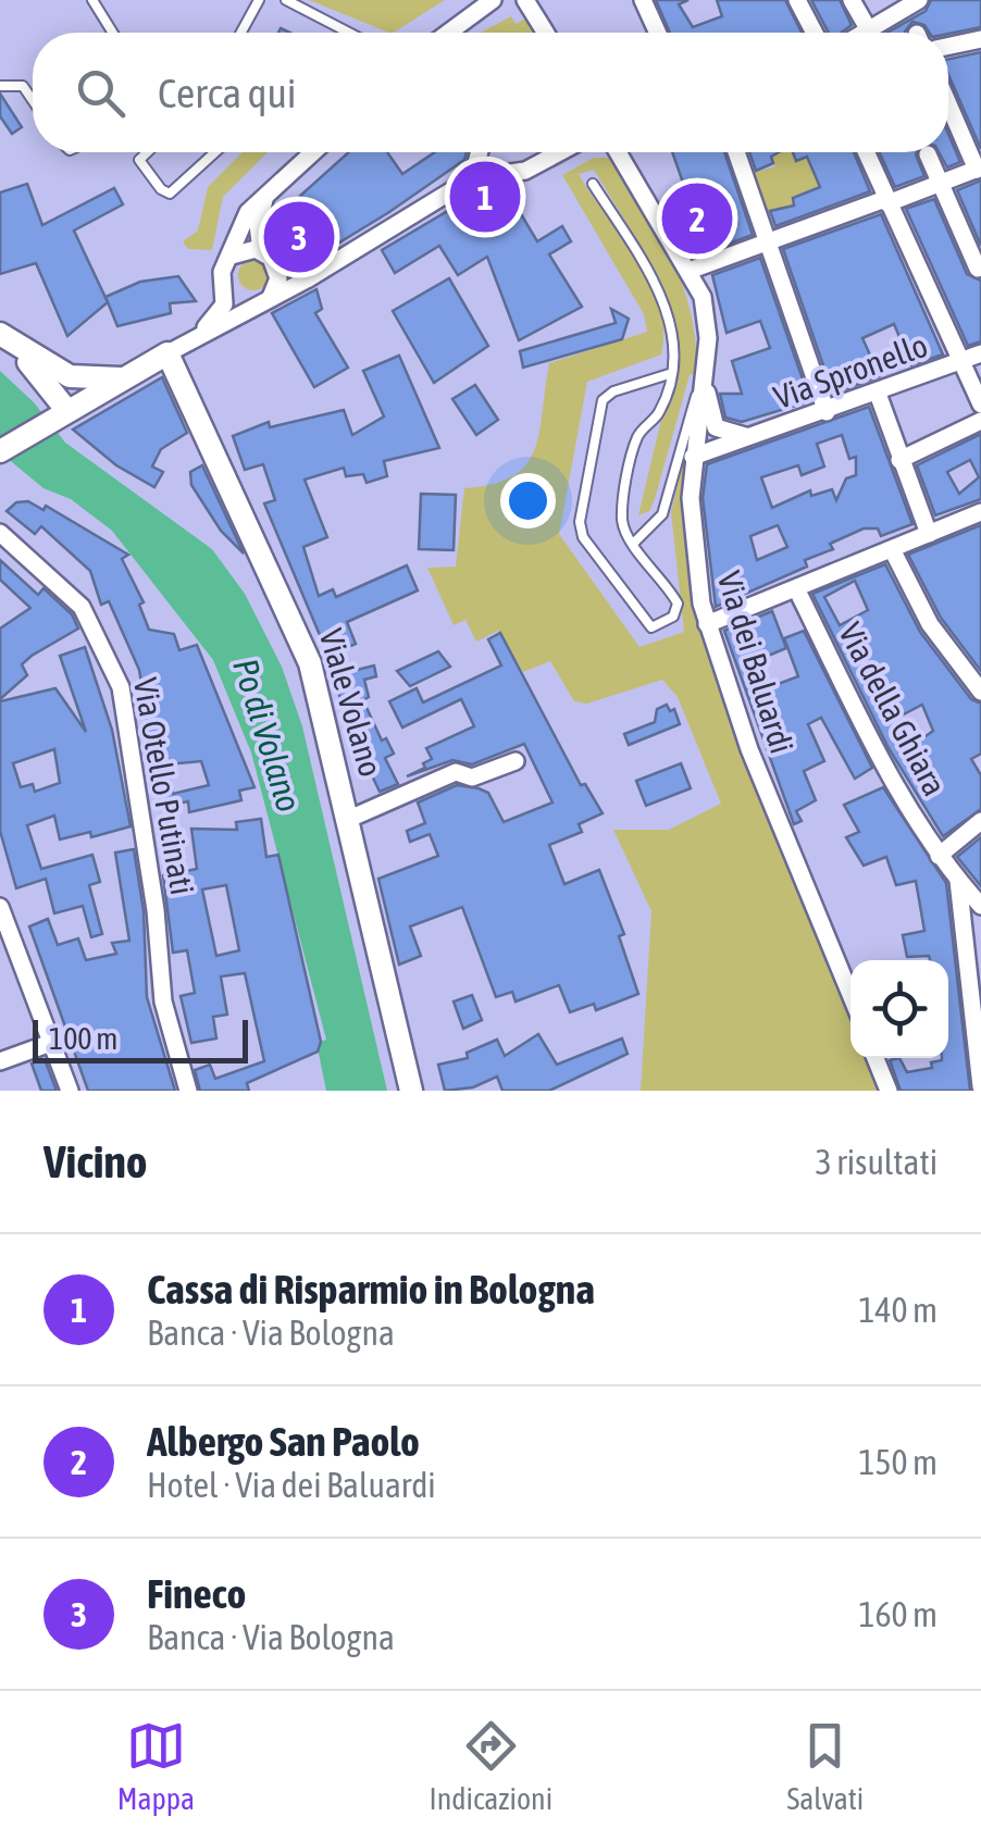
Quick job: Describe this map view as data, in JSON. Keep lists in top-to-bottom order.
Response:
{
  "streets": {
    "main road": ["Viale Volano"],
    "street": [
      "Via Spronello",
      "Via dei Baluardi",
      "Via della Ghiara",
      "Via Otello Putinati"
    ]
  },
  "crossings": [
    ["Via Spronello", "Via dei Baluardi"]
  ],
  "water": ["Po di Volano"],
  "scale_bar": "100 m",
  "page": {
    "search": "Cerca qui",
    "pins": ["1", "2", "3"],
    "scale": "100 m",
    "heading": ["Vicino", "3 risultati"],
    "list": [
      {
        "mark": "1",
        "name": "Cassa di Risparmio in Bologna",
        "note": "Banca · Via Bologna",
        "value": "140 m"
      },
      {
        "mark": "2",
        "name": "Albergo San Paolo",
        "note": "Hotel · Via dei Baluardi",
        "value": "150 m"
      },
      {
        "mark": "3",
        "name": "Fineco",
        "note": "Banca · Via Bologna",
        "value": "160 m"
      }
    ],
    "nav": ["Mappa", "Indicazioni", "Salvati"]
  }
}
